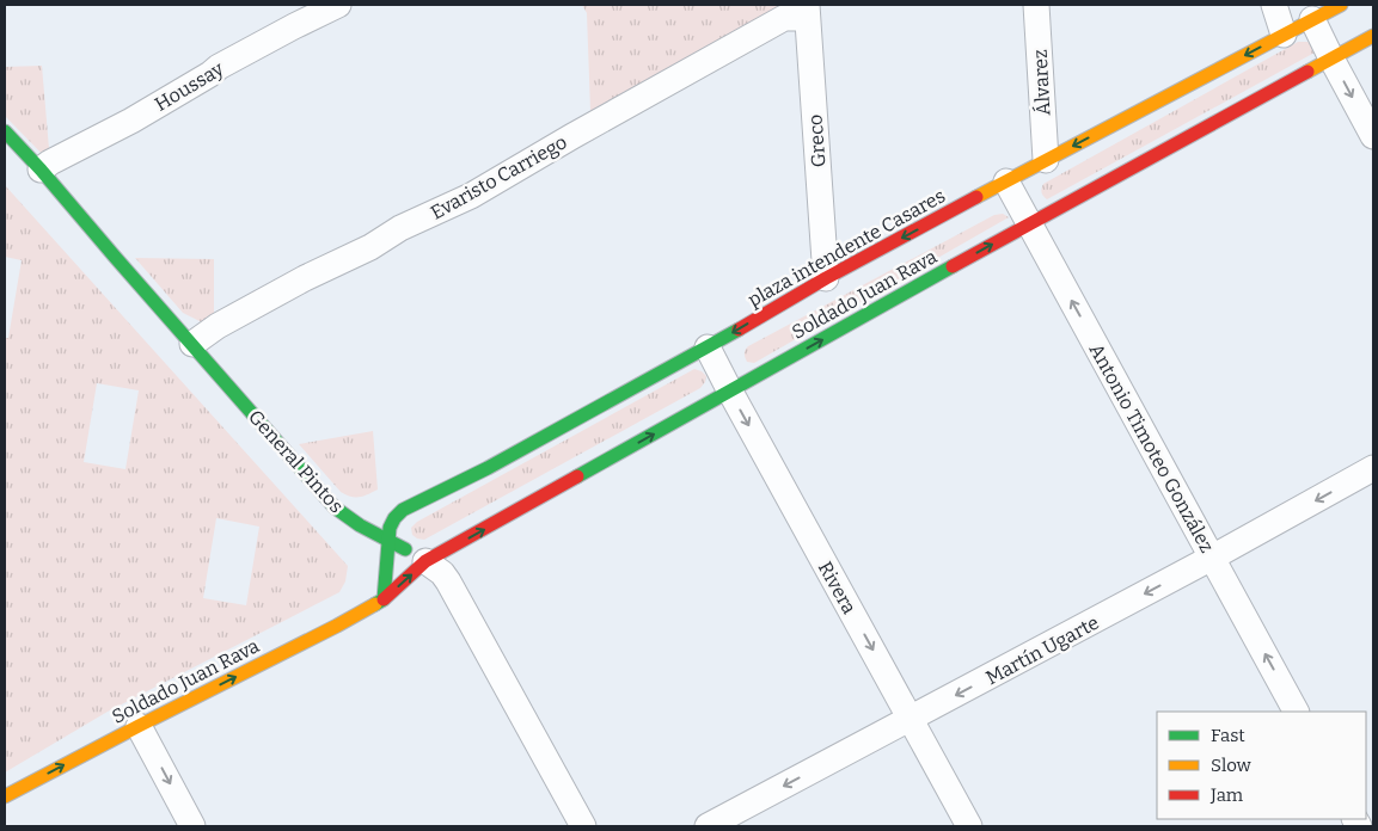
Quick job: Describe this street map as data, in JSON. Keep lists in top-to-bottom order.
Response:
{
  "streets": {
    "street": [
      "Álvarez",
      "Houssay",
      "Greco",
      "Evaristo Carriego",
      "plaza intendente Casares",
      "Soldado Juan Rava",
      "Antonio Timoteo González",
      "General Pintos",
      "Rivera",
      "Martín Ugarte"
    ]
  },
  "crossings": [
    ["Álvarez", "plaza intendente Casares"],
    ["Houssay", "General Pintos"],
    ["Greco", "Evaristo Carriego"],
    ["Greco", "plaza intendente Casares"],
    ["Evaristo Carriego", "General Pintos"],
    ["plaza intendente Casares", "Antonio Timoteo González"],
    ["plaza intendente Casares", "General Pintos"],
    ["plaza intendente Casares", "Rivera"],
    ["Soldado Juan Rava", "Antonio Timoteo González"],
    ["Soldado Juan Rava", "General Pintos"],
    ["Soldado Juan Rava", "Rivera"],
    ["Antonio Timoteo González", "Martín Ugarte"],
    ["Rivera", "Martín Ugarte"]
  ],
  "one_way": [
    "plaza intendente Casares",
    "Soldado Juan Rava",
    "Antonio Timoteo González",
    "Rivera",
    "Martín Ugarte"
  ],
  "legend": ["Fast", "Slow", "Jam"]
}
